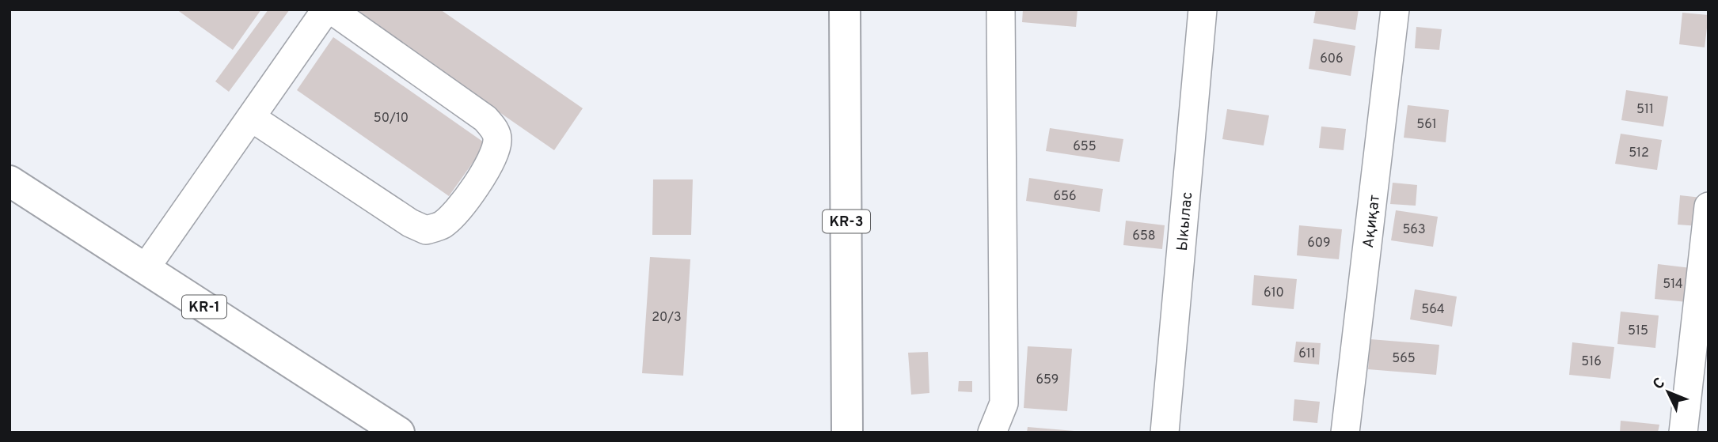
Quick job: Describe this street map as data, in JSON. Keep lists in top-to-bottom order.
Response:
{
  "streets": {
    "main road": ["KR-3", "KR-1"],
    "street": ["Ыкылас", "Ақиқат"]
  },
  "house_numbers": [
    "606",
    "511",
    "50/10",
    "561",
    "655",
    "512",
    "656",
    "563",
    "658",
    "609",
    "514",
    "610",
    "564",
    "20/3",
    "515",
    "611",
    "565",
    "516",
    "659"
  ],
  "north": "top left"
}
